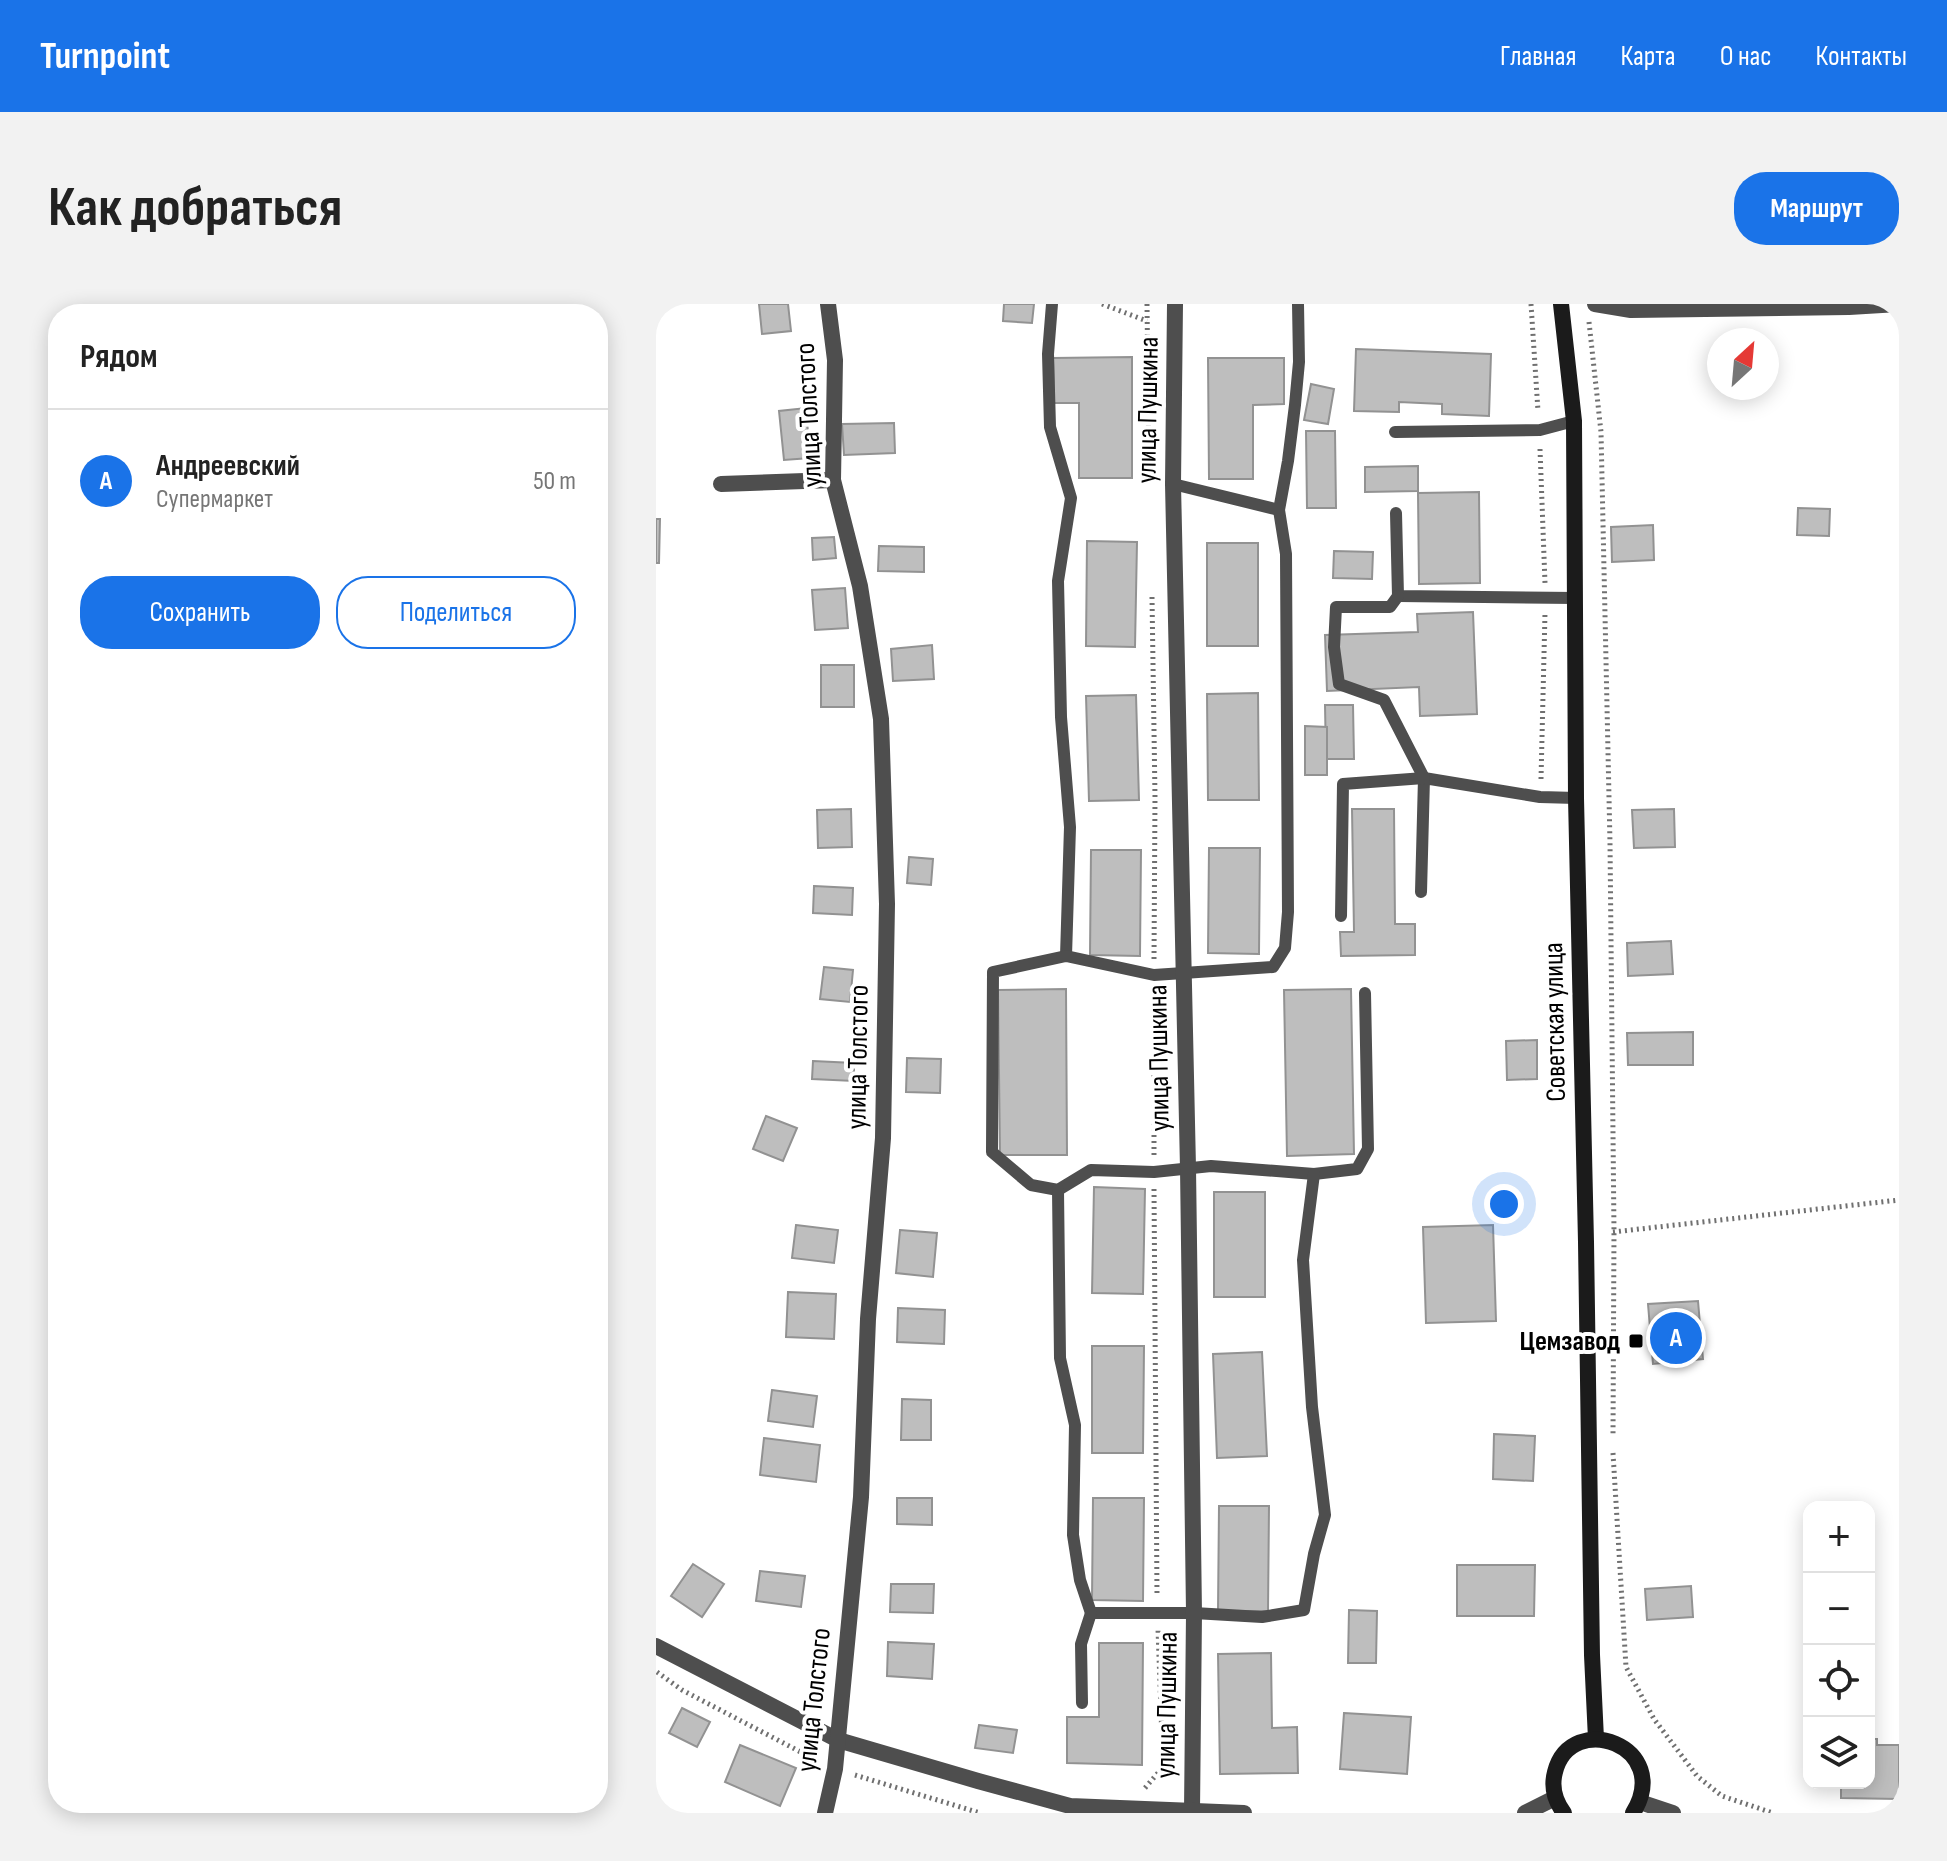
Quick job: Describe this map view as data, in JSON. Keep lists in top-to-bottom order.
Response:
{
  "streets": {
    "main road": ["Советская улица"],
    "street": ["улица Пушкина", "улица Толстого"]
  },
  "places": {
    "transit": ["Цемзавод"]
  },
  "north": "top right",
  "page": {
    "header": "Turnpoint",
    "nav": [
      "Главная",
      "Карта",
      "О нас",
      "Контакты"
    ],
    "buttons": [
      "Маршрут",
      ["Сохранить", "Поделиться"]
    ],
    "title": "Как добраться",
    "heading": "Рядом",
    "list": [
      {
        "mark": "A",
        "name": "Андреевский",
        "note": "Супермаркет",
        "value": "50 m"
      }
    ],
    "pins": "A",
    "map_buttons": ["+", "−"]
  }
}
